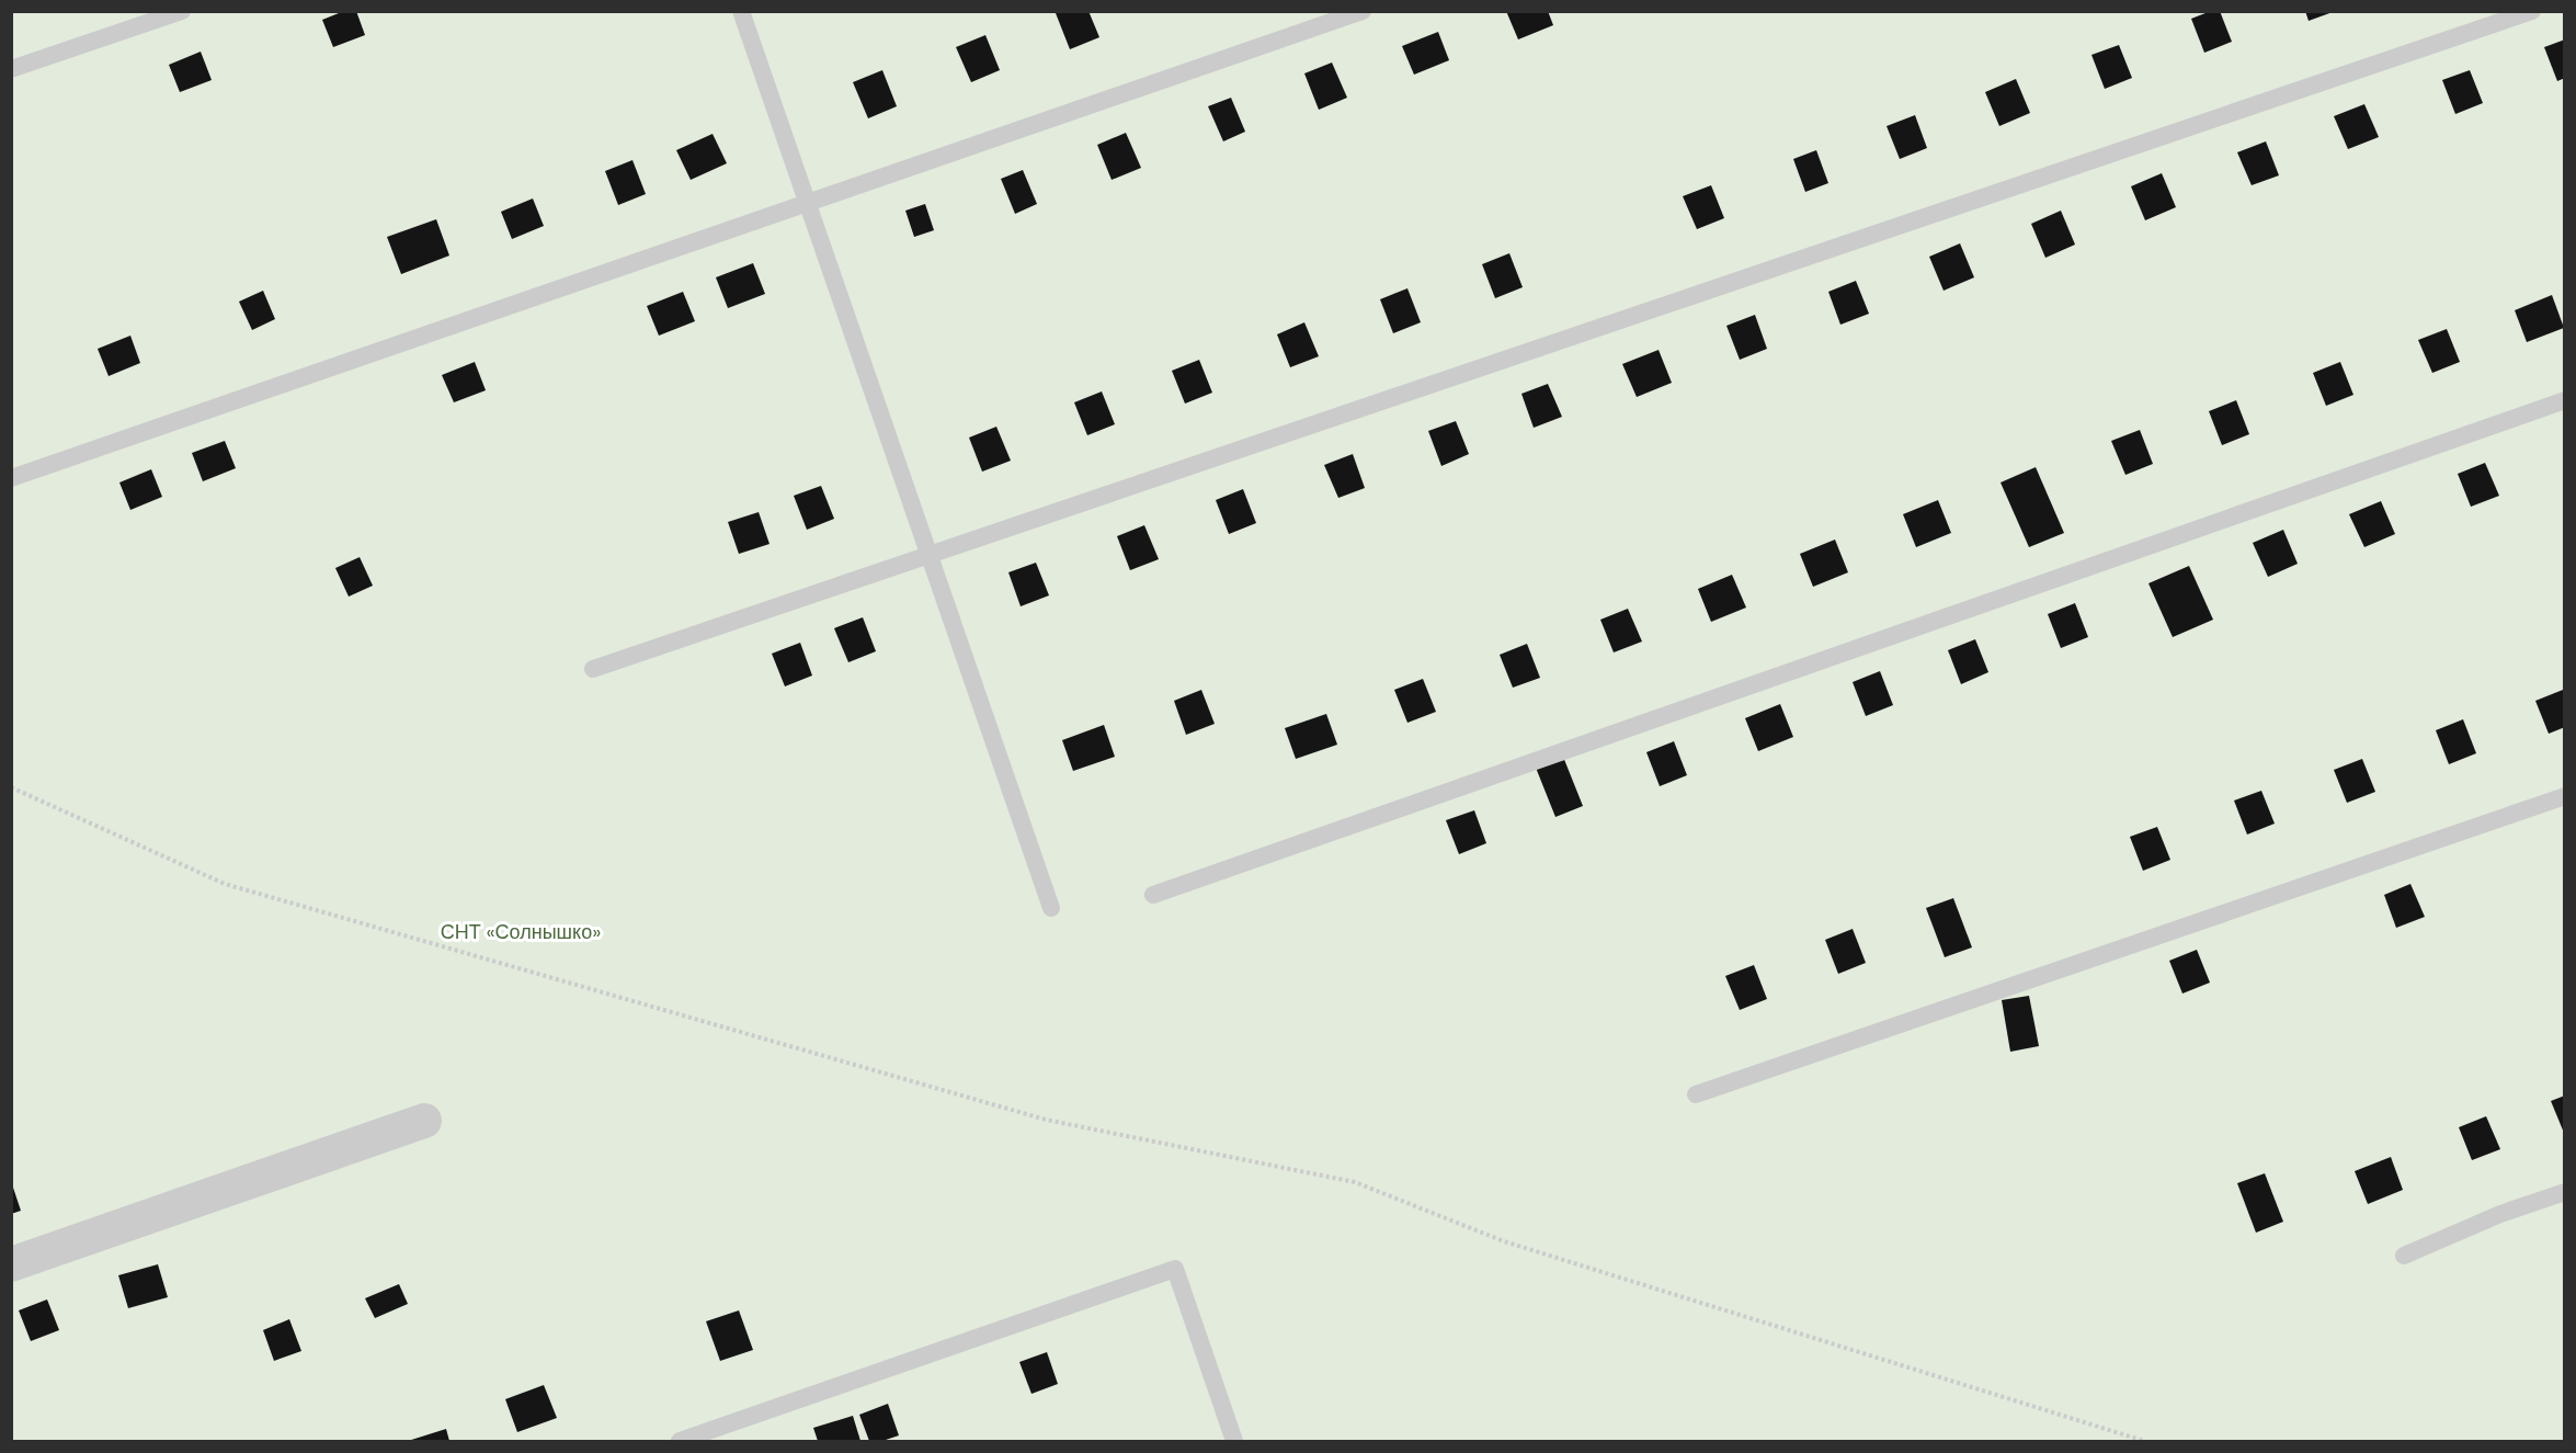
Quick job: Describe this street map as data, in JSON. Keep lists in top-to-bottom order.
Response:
{
  "parks": ["СНТ «Солнышко»"]
}
